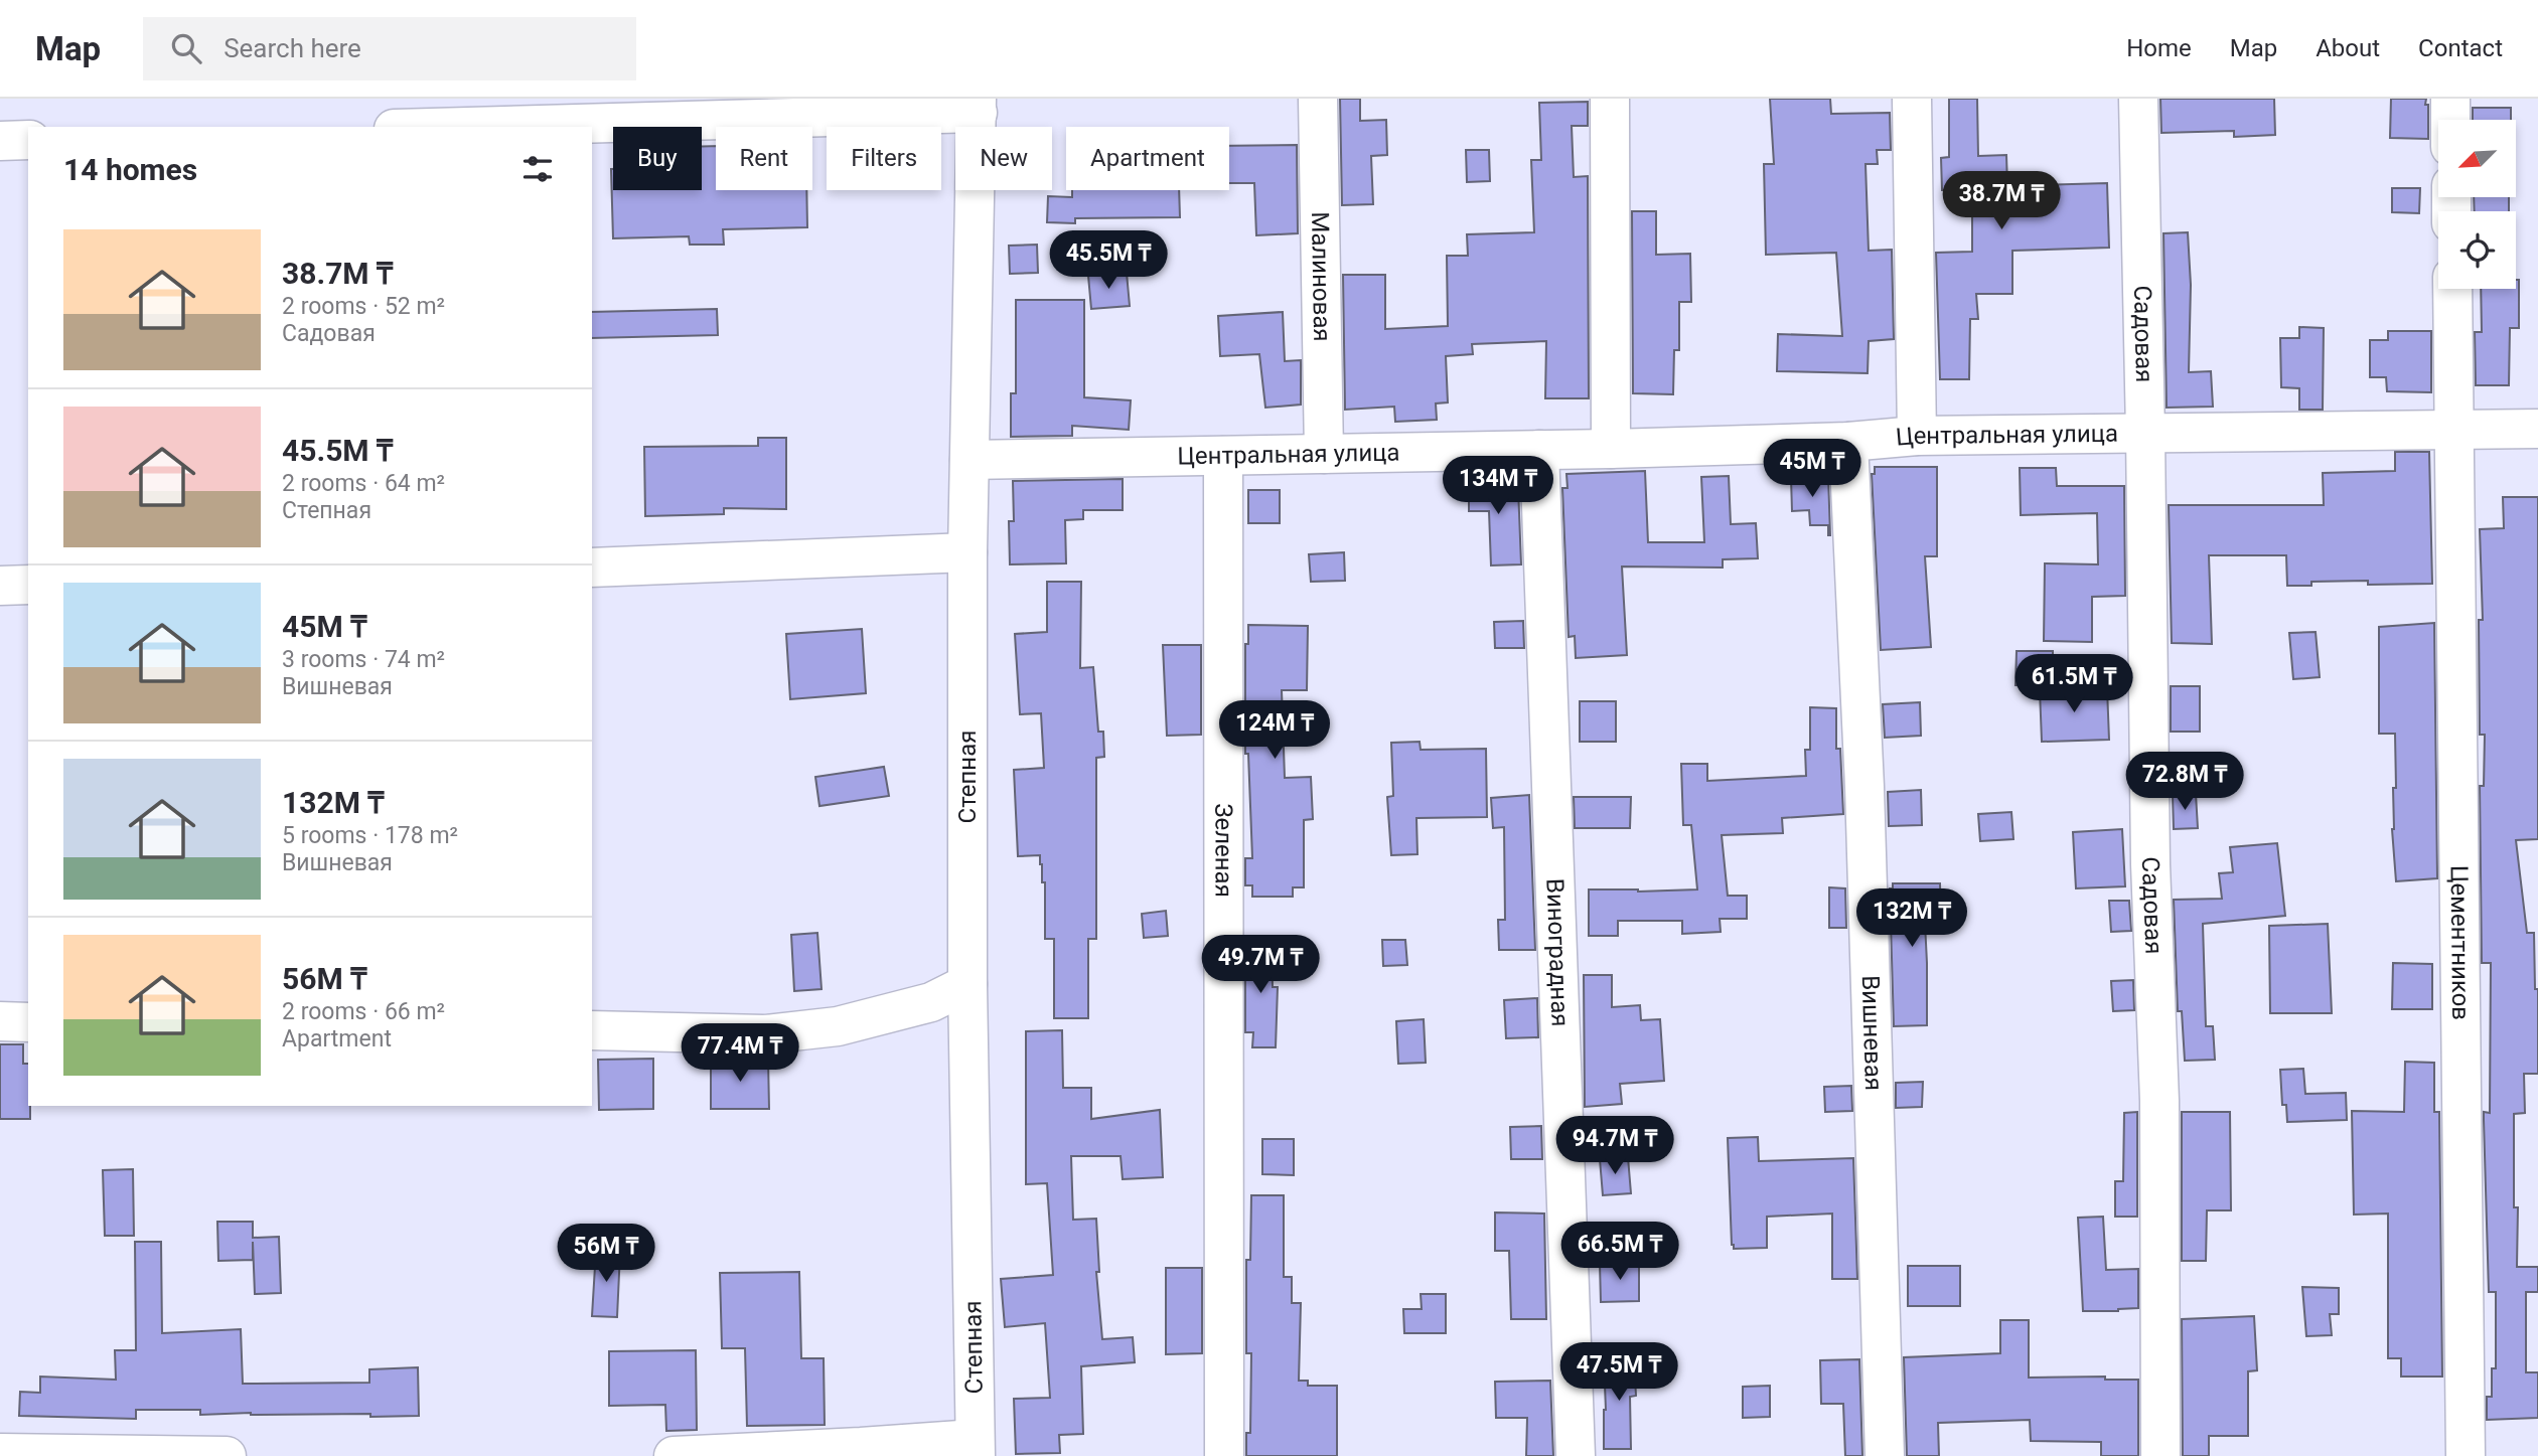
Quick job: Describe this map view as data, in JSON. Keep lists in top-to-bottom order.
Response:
{
  "streets": {
    "street": [
      "Малиновая",
      "Садовая",
      "Центральная улица",
      "Степная",
      "Зеленая",
      "Цементников",
      "Виноградная",
      "Вишневая"
    ]
  },
  "crossings": [
    ["Малиновая", "Центральная улица"],
    ["Садовая", "Центральная улица"],
    ["Центральная улица", "Степная"],
    ["Центральная улица", "Зеленая"],
    ["Центральная улица", "Цементников"],
    ["Центральная улица", "Виноградная"],
    ["Центральная улица", "Вишневая"]
  ],
  "north": "bottom left",
  "page": {
    "header": "Map",
    "search": "Search here",
    "nav": [
      "Home",
      "Map",
      "About",
      "Contact"
    ],
    "chip": [
      "Buy",
      "Rent",
      "Filters",
      "New",
      "Apartment"
    ],
    "heading": "14 homes",
    "price": [
      "38.7M ₸",
      "45.5M ₸",
      "45M ₸",
      "134M ₸",
      "61.5M ₸",
      "124M ₸",
      "72.8M ₸",
      "132M ₸",
      "49.7M ₸",
      "77.4M ₸",
      "94.7M ₸",
      "66.5M ₸",
      "56M ₸",
      "47.5M ₸"
    ],
    "list": [
      {
        "name": "38.7M ₸",
        "note": "2 rooms · 52 m² · Садовая"
      },
      {
        "name": "45.5M ₸",
        "note": "2 rooms · 64 m² · Степная"
      },
      {
        "name": "45M ₸",
        "note": "3 rooms · 74 m² · Вишневая"
      },
      {
        "name": "132M ₸",
        "note": "5 rooms · 178 m² · Вишневая"
      },
      {
        "name": "56M ₸",
        "note": "2 rooms · 66 m² · Apartment"
      }
    ]
  }
}
